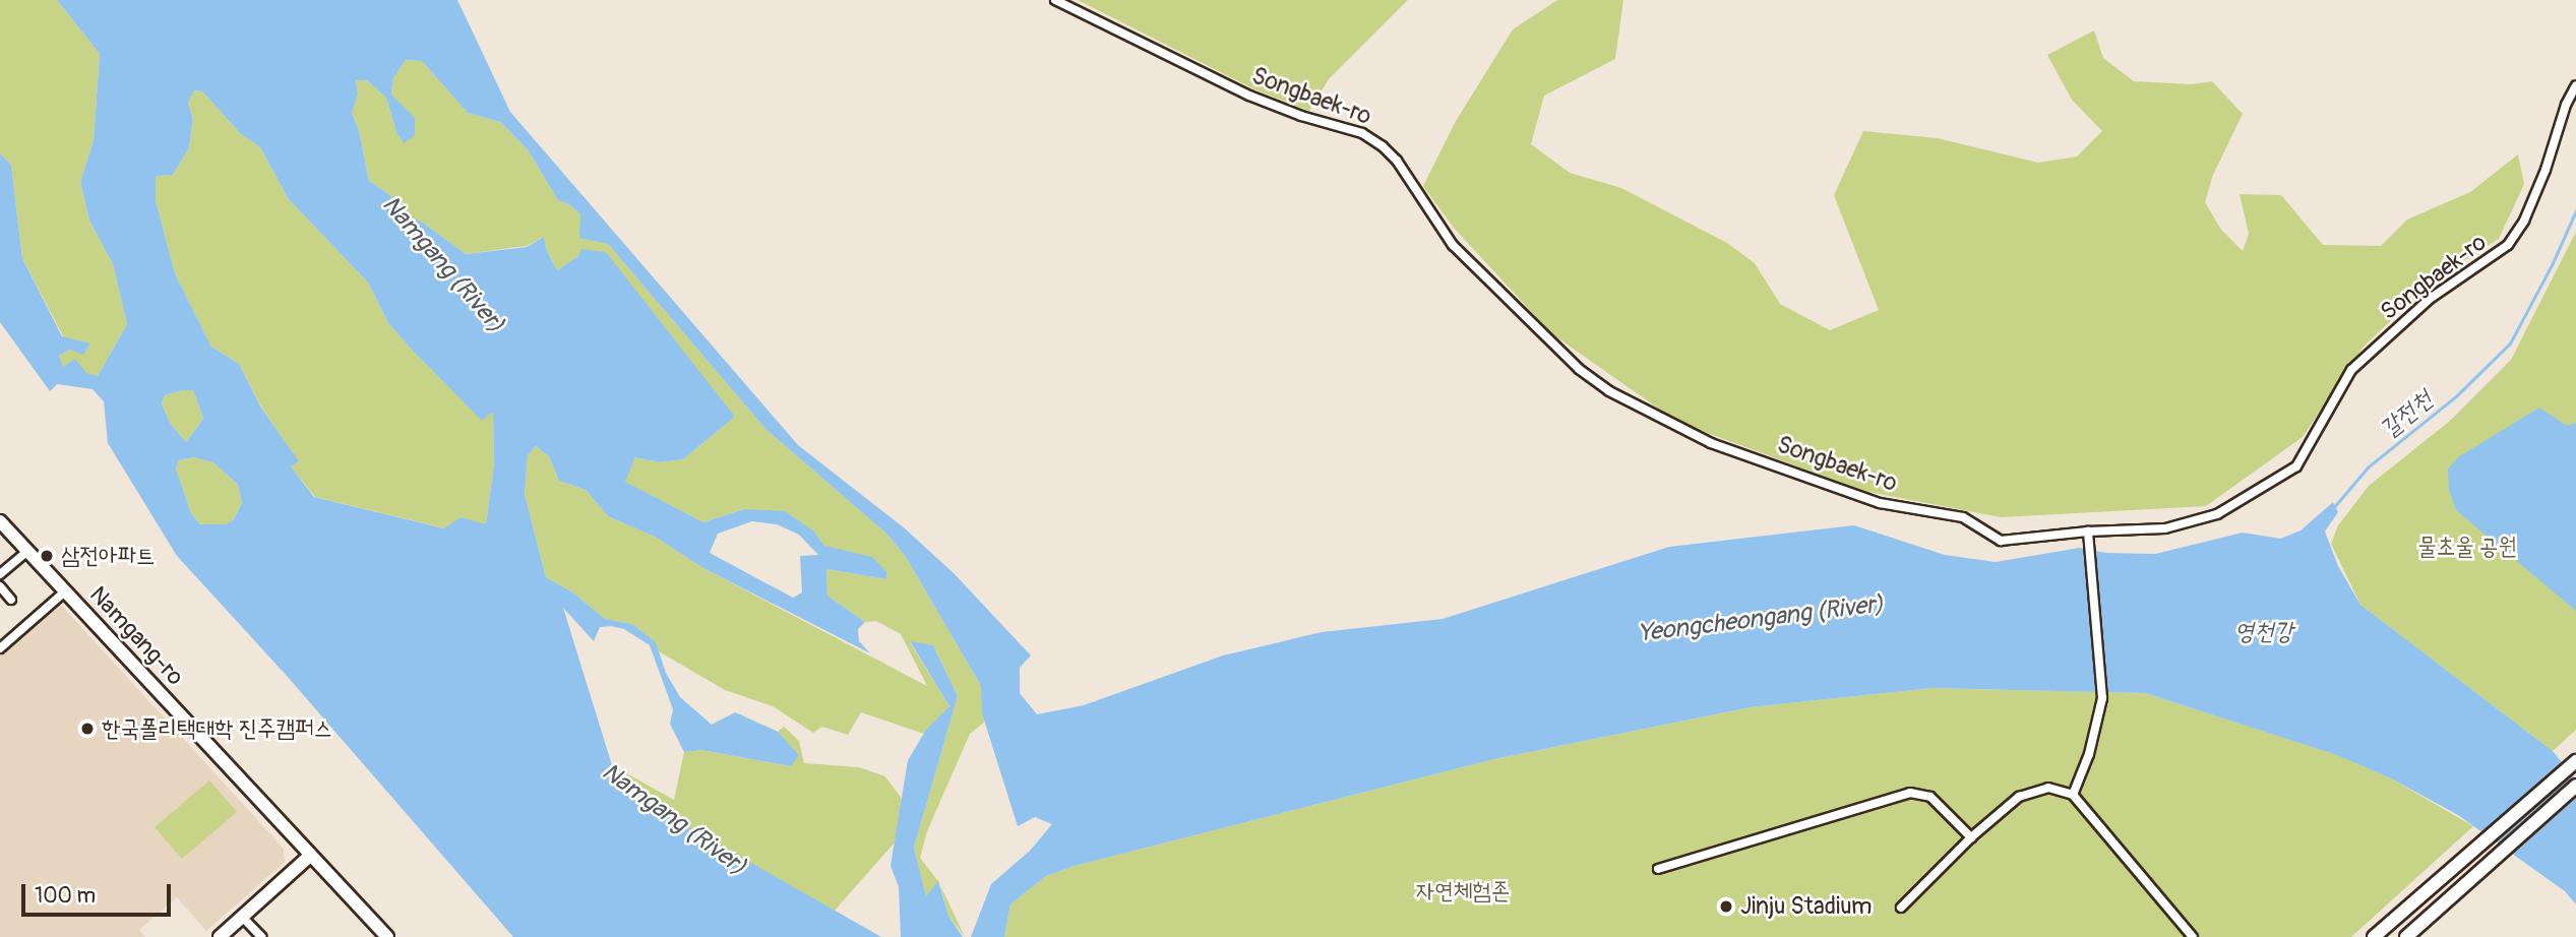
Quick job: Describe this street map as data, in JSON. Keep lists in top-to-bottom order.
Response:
{
  "streets": {
    "street": ["Songbaek-ro", "Namgang-ro"]
  },
  "water": [
    "Namgang (River)",
    "갈전천",
    "Yeongcheongang (River)",
    "영천강"
  ],
  "parks": ["물초울 공원", "자연체험존"],
  "places": ["삼전아파트", "한국폴리택대학 진주캠퍼스", "Jinju Stadium"],
  "scale_bar": "100 m"
}
